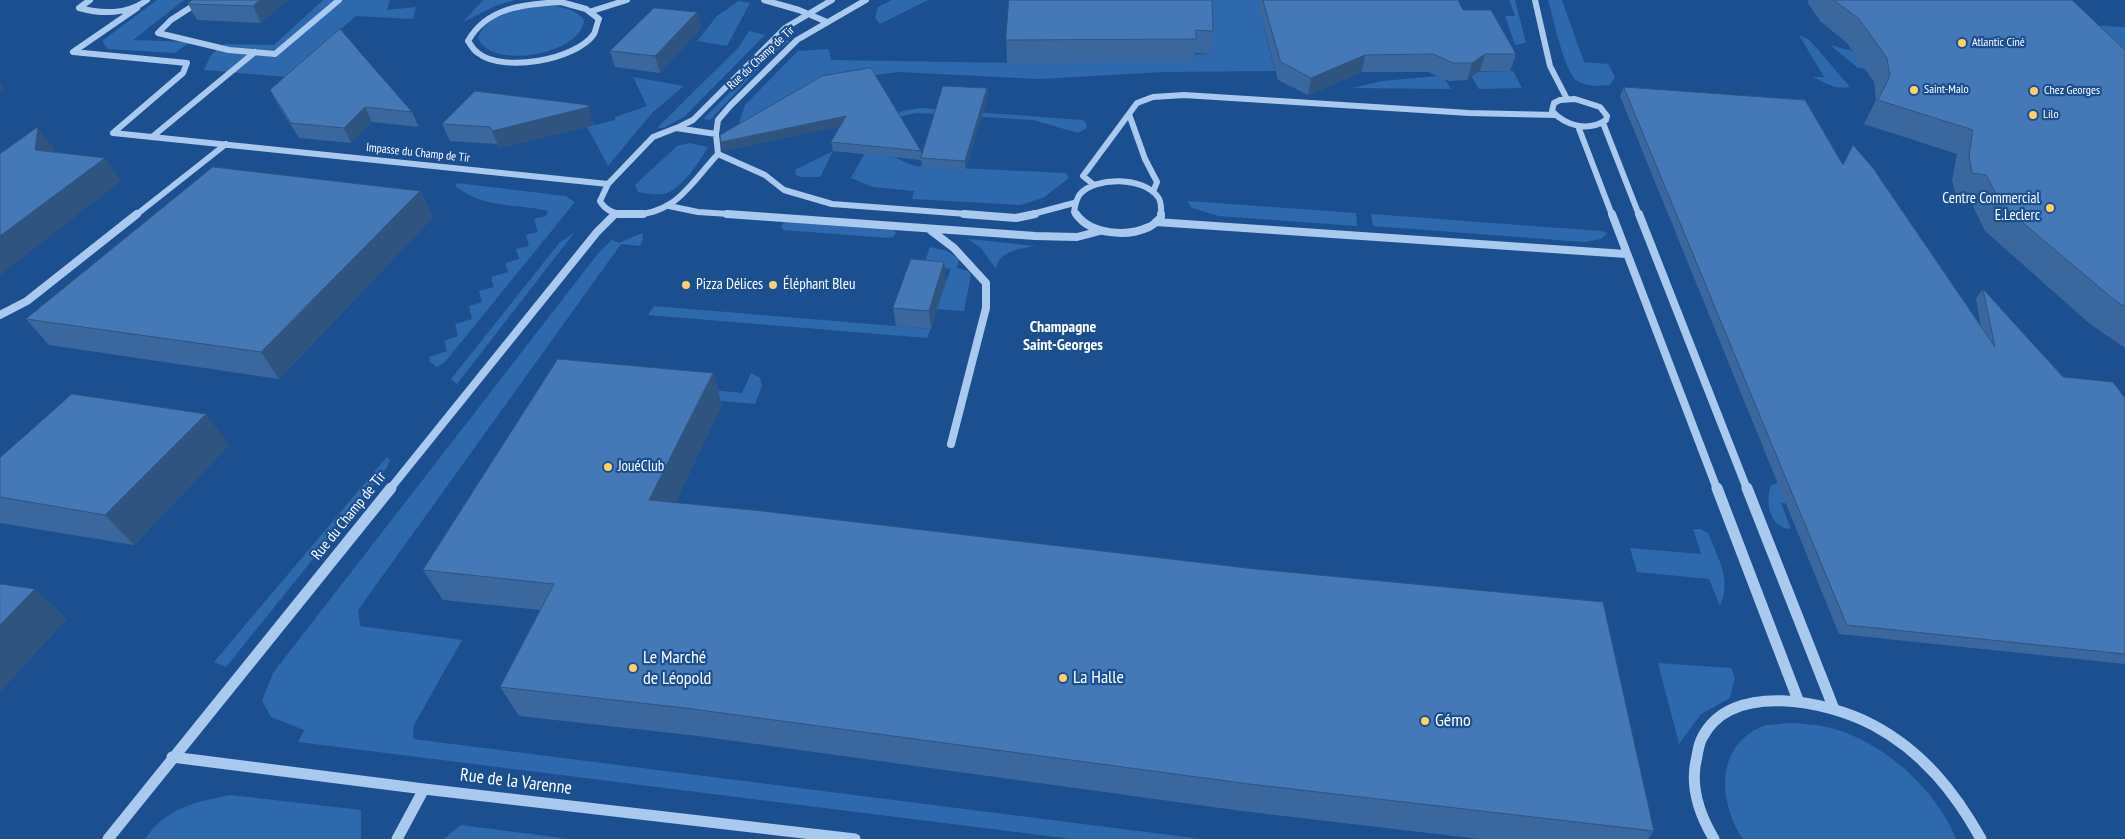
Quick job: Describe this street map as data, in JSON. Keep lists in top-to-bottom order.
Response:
{
  "streets": {
    "street": ["Rue du Champ de Tir", "Rue de la Varenne"],
    "lane": ["Impasse du Champ de Tir"]
  },
  "crossings": [
    ["Rue du Champ de Tir", "Impasse du Champ de Tir"],
    ["Rue du Champ de Tir", "Rue de la Varenne"]
  ],
  "districts": ["Champagne Saint-Georges"],
  "places": [
    "Atlantic Ciné",
    "Saint-Malo",
    "Chez Georges",
    "Lilo",
    "Centre Commercial E.Leclerc",
    "Pizza Délices",
    "Éléphant Bleu",
    "JouéClub",
    "Le Marché de Léopold",
    "La Halle",
    "Gémo"
  ]
}
